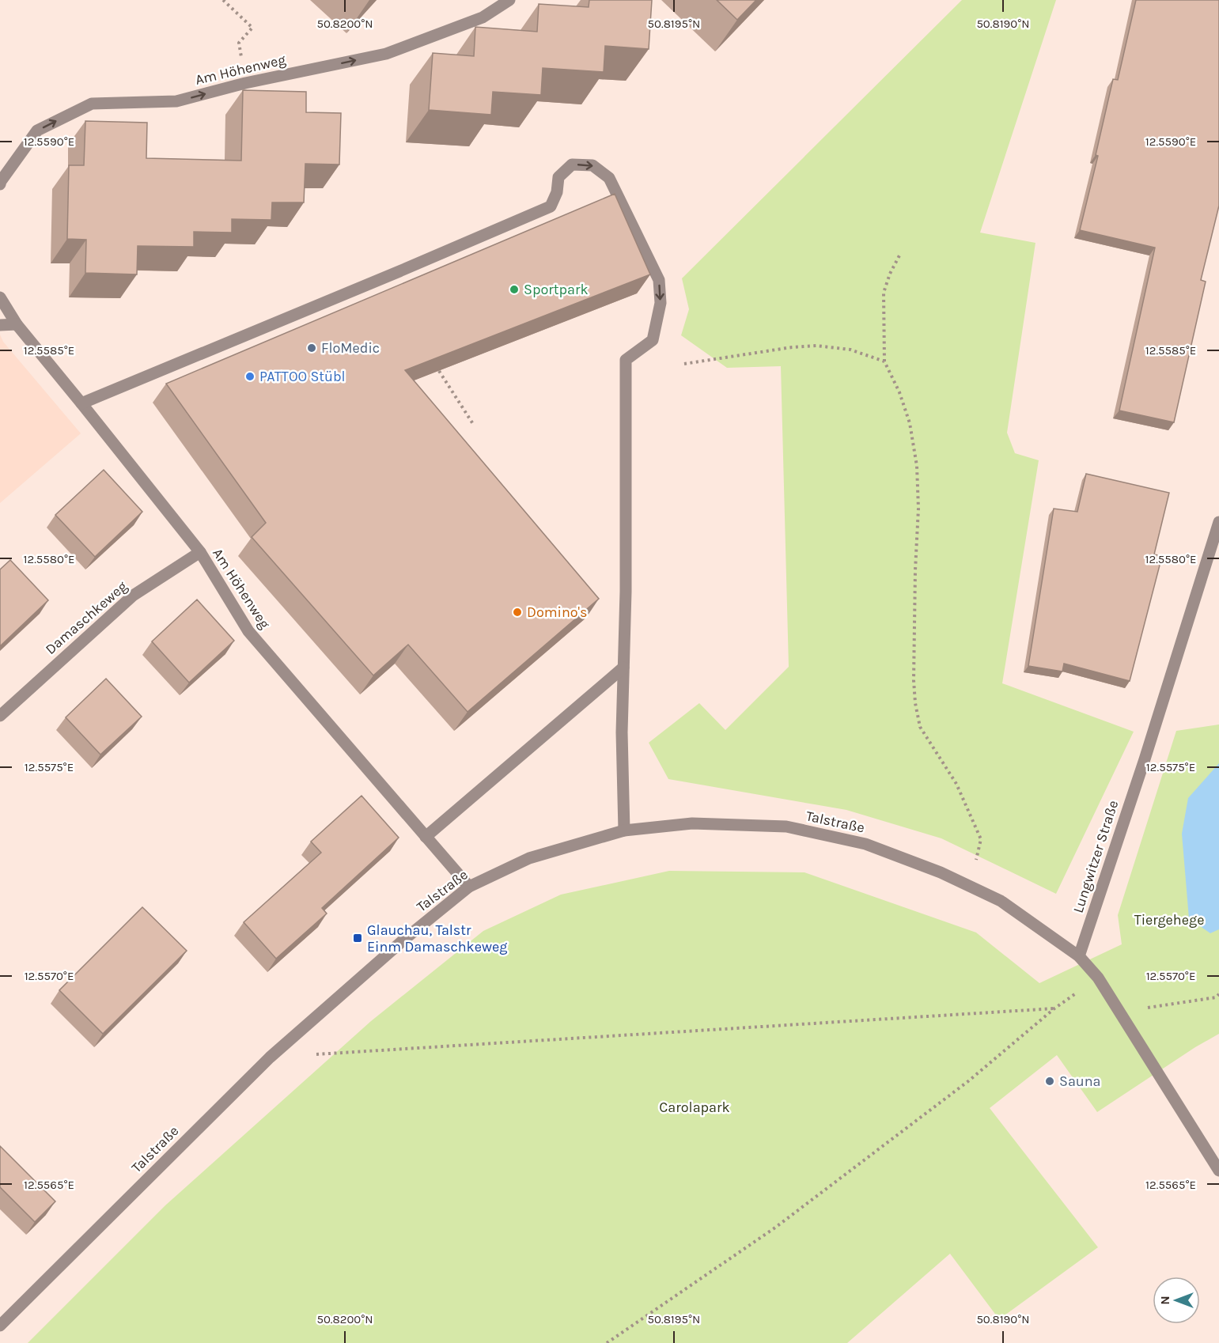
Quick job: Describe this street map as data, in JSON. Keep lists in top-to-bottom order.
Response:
{
  "streets": {
    "street": [
      "Am Höhenweg",
      "Damaschkeweg",
      "Talstraße",
      "Lungwitzer Straße"
    ]
  },
  "crossings": [
    ["Am Höhenweg", "Damaschkeweg"],
    ["Am Höhenweg", "Talstraße"],
    ["Talstraße", "Lungwitzer Straße"]
  ],
  "one_way": ["Am Höhenweg"],
  "parks": ["Tiergehege", "Carolapark"],
  "places": {
    "other": [
      "Sportpark",
      "FloMedic",
      "PATTOO Stübl",
      "Domino's",
      "Sauna"
    ],
    "transit": ["Glauchau, Talstr Einm Damaschkeweg"]
  },
  "north": "left",
  "coordinates": [
    "50.8200°N",
    "50.8195°N",
    "50.8190°N",
    "12.5590°E",
    "12.5585°E",
    "12.5580°E",
    "12.5575°E",
    "12.5570°E",
    "12.5565°E"
  ]
}
